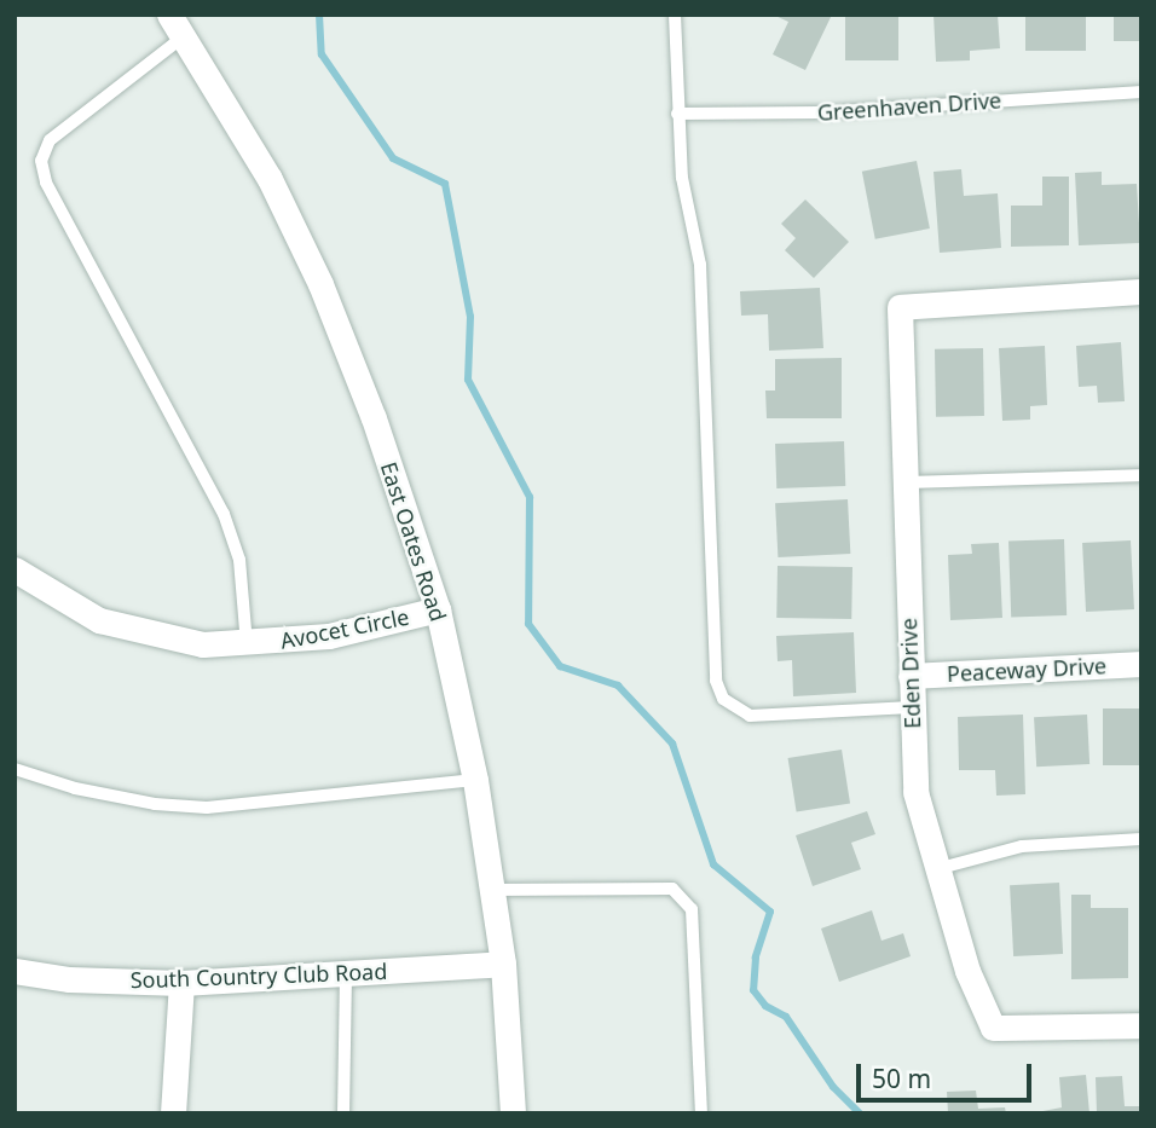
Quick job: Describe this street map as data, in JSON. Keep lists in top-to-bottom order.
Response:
{
  "streets": {
    "street": [
      "East Oates Road",
      "Avocet Circle",
      "Peaceway Drive",
      "Eden Drive",
      "South Country Club Road"
    ],
    "lane": ["Greenhaven Drive"]
  },
  "crossings": [
    ["East Oates Road", "Avocet Circle"],
    ["East Oates Road", "South Country Club Road"],
    ["Peaceway Drive", "Eden Drive"]
  ],
  "scale_bar": "50 m"
}
